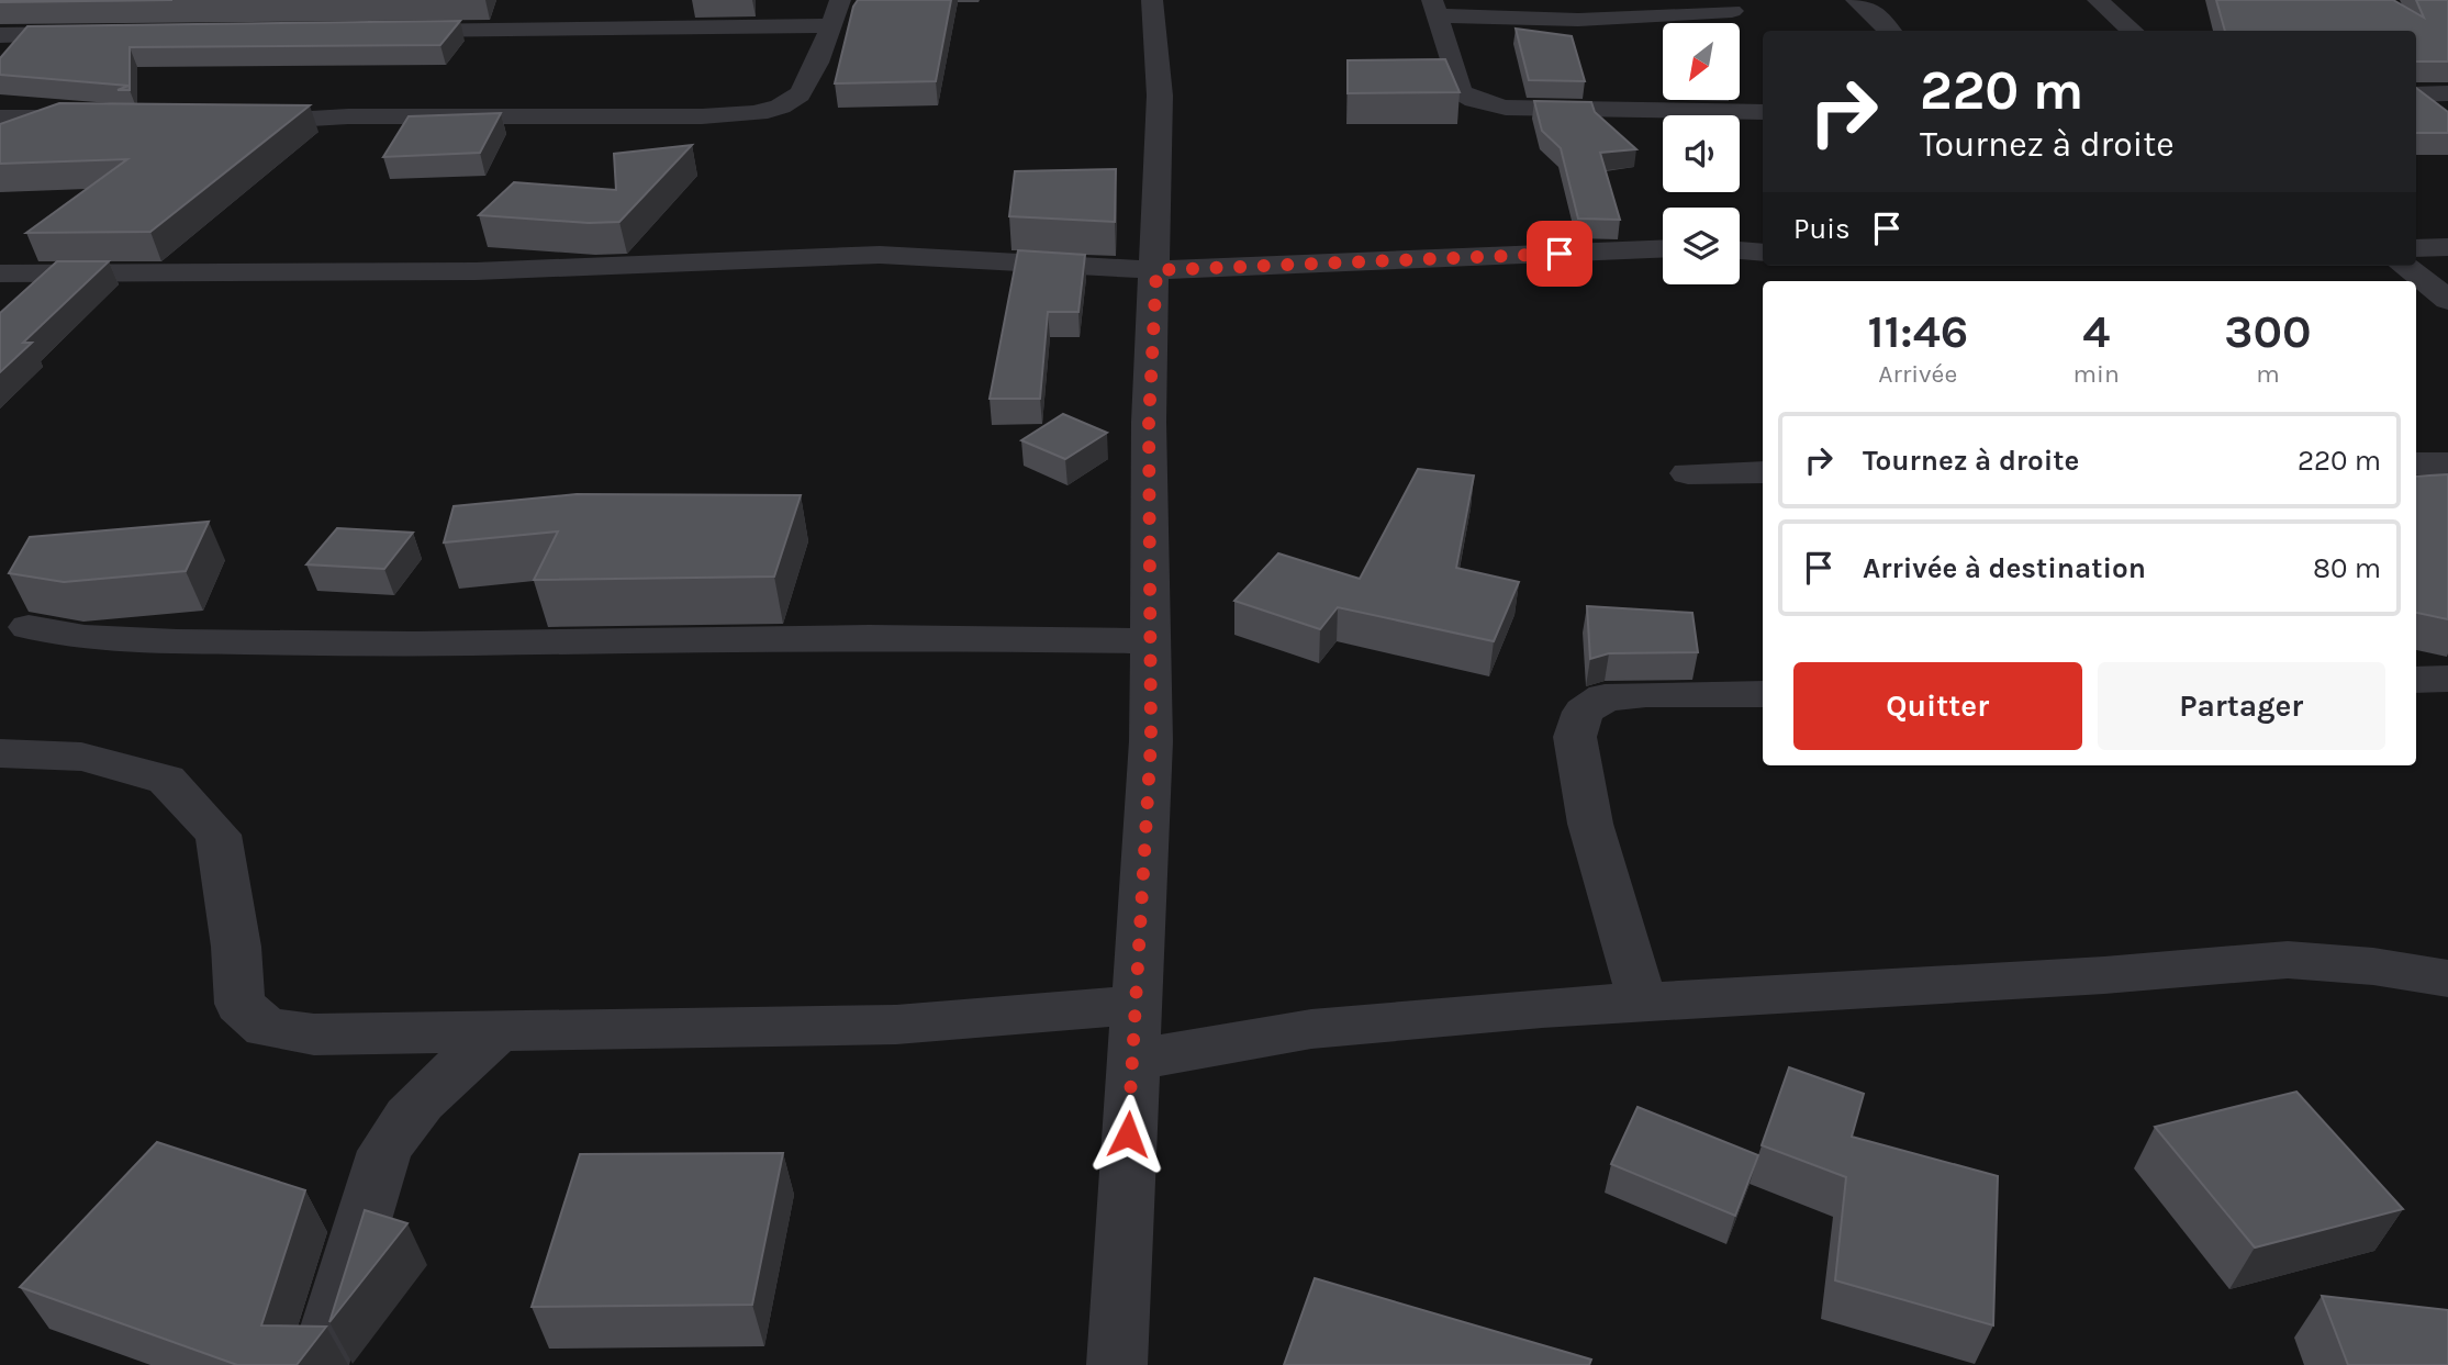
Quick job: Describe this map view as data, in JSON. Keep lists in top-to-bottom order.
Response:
{
  "north": "bottom left",
  "page": {
    "turn": ["220 m", "Tournez à droite"],
    "then": "Puis",
    "eta": [
      "11:46",
      "Arrivée",
      "4",
      "min",
      "300",
      "m"
    ],
    "list": [
      {
        "name": "Tournez à droite",
        "value": "220 m"
      },
      {
        "name": "Arrivée à destination",
        "value": "80 m"
      }
    ],
    "buttons": ["Quitter", "Partager"]
  }
}
